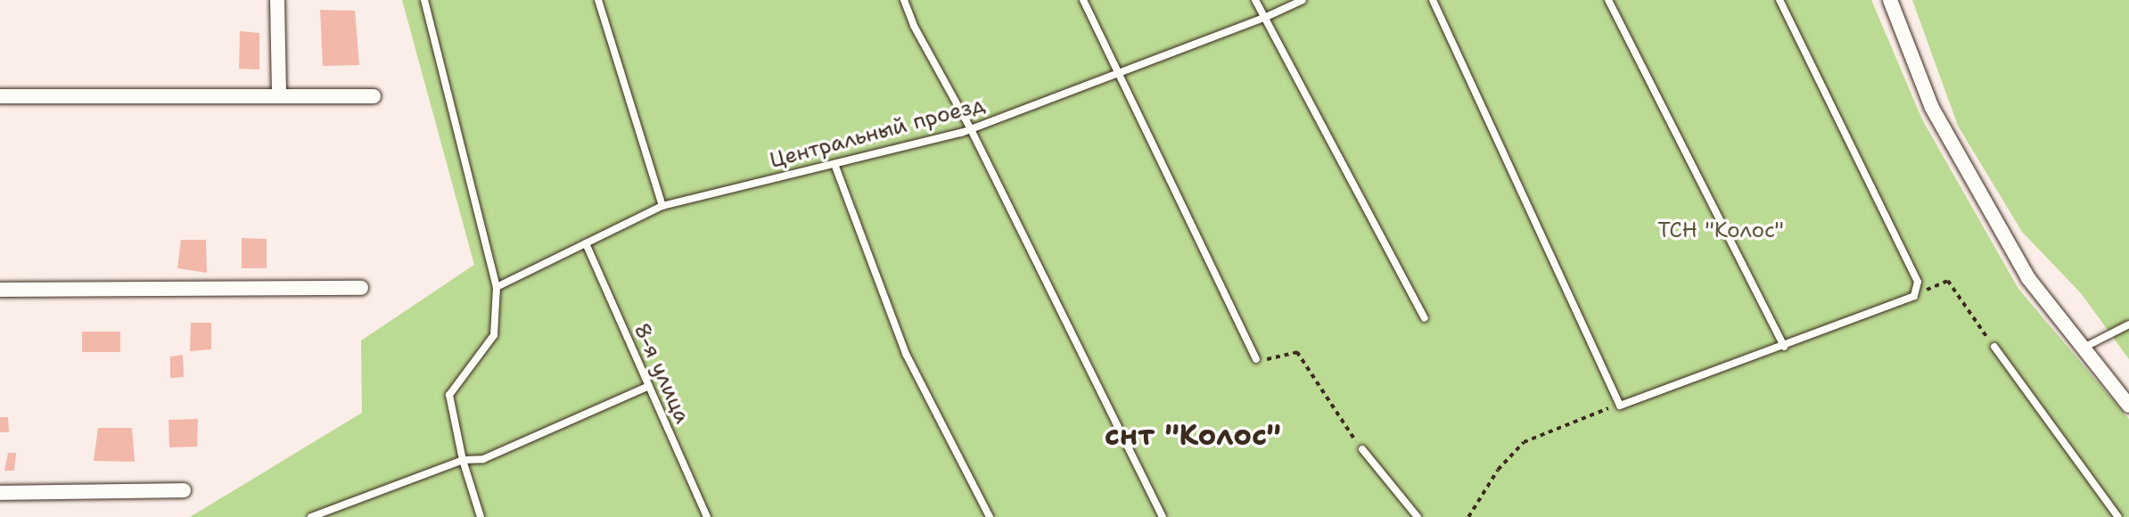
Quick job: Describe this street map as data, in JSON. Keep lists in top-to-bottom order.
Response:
{
  "streets": {
    "lane": ["Центральный проезд", "8-я улица"]
  },
  "crossings": [
    ["Центральный проезд", "8-я улица"]
  ],
  "districts": ["снт \"Колос\""],
  "parks": ["ТСН \"Колос\""]
}
